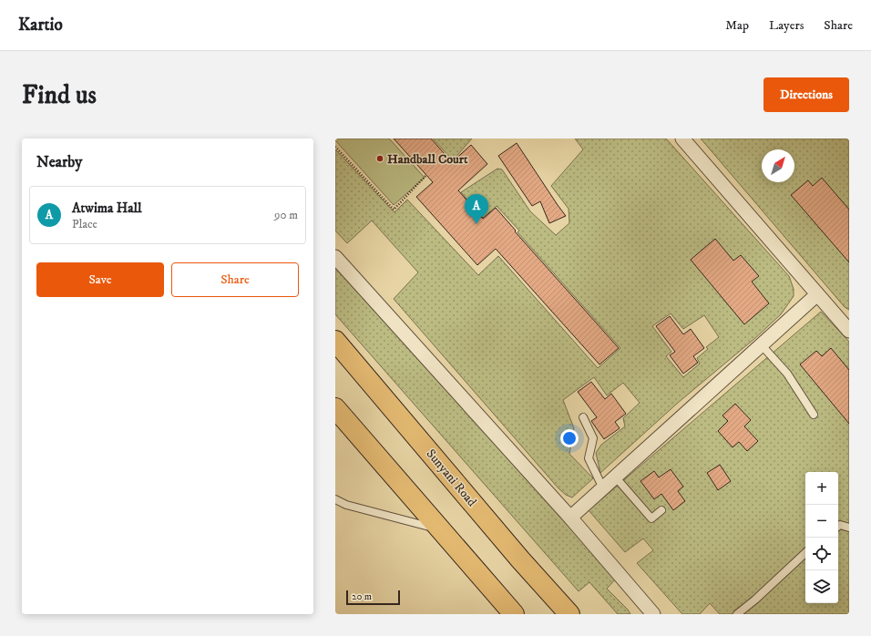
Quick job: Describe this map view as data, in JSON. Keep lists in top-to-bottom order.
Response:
{
  "streets": {
    "main road": ["Sunyani Road"]
  },
  "places": ["Handball Court"],
  "scale_bar": "20 m",
  "north": "top right",
  "page": {
    "header": "Kartio",
    "nav": ["Map", "Layers", "Share"],
    "buttons": [
      "Directions",
      ["Save", "Share"]
    ],
    "title": "Find us",
    "heading": "Nearby",
    "list": [
      {
        "mark": "A",
        "name": "Atwima Hall",
        "note": "Place",
        "value": "90 m"
      }
    ],
    "pins": "A",
    "map_buttons": ["+", "−"],
    "scale": "20 m"
  }
}
